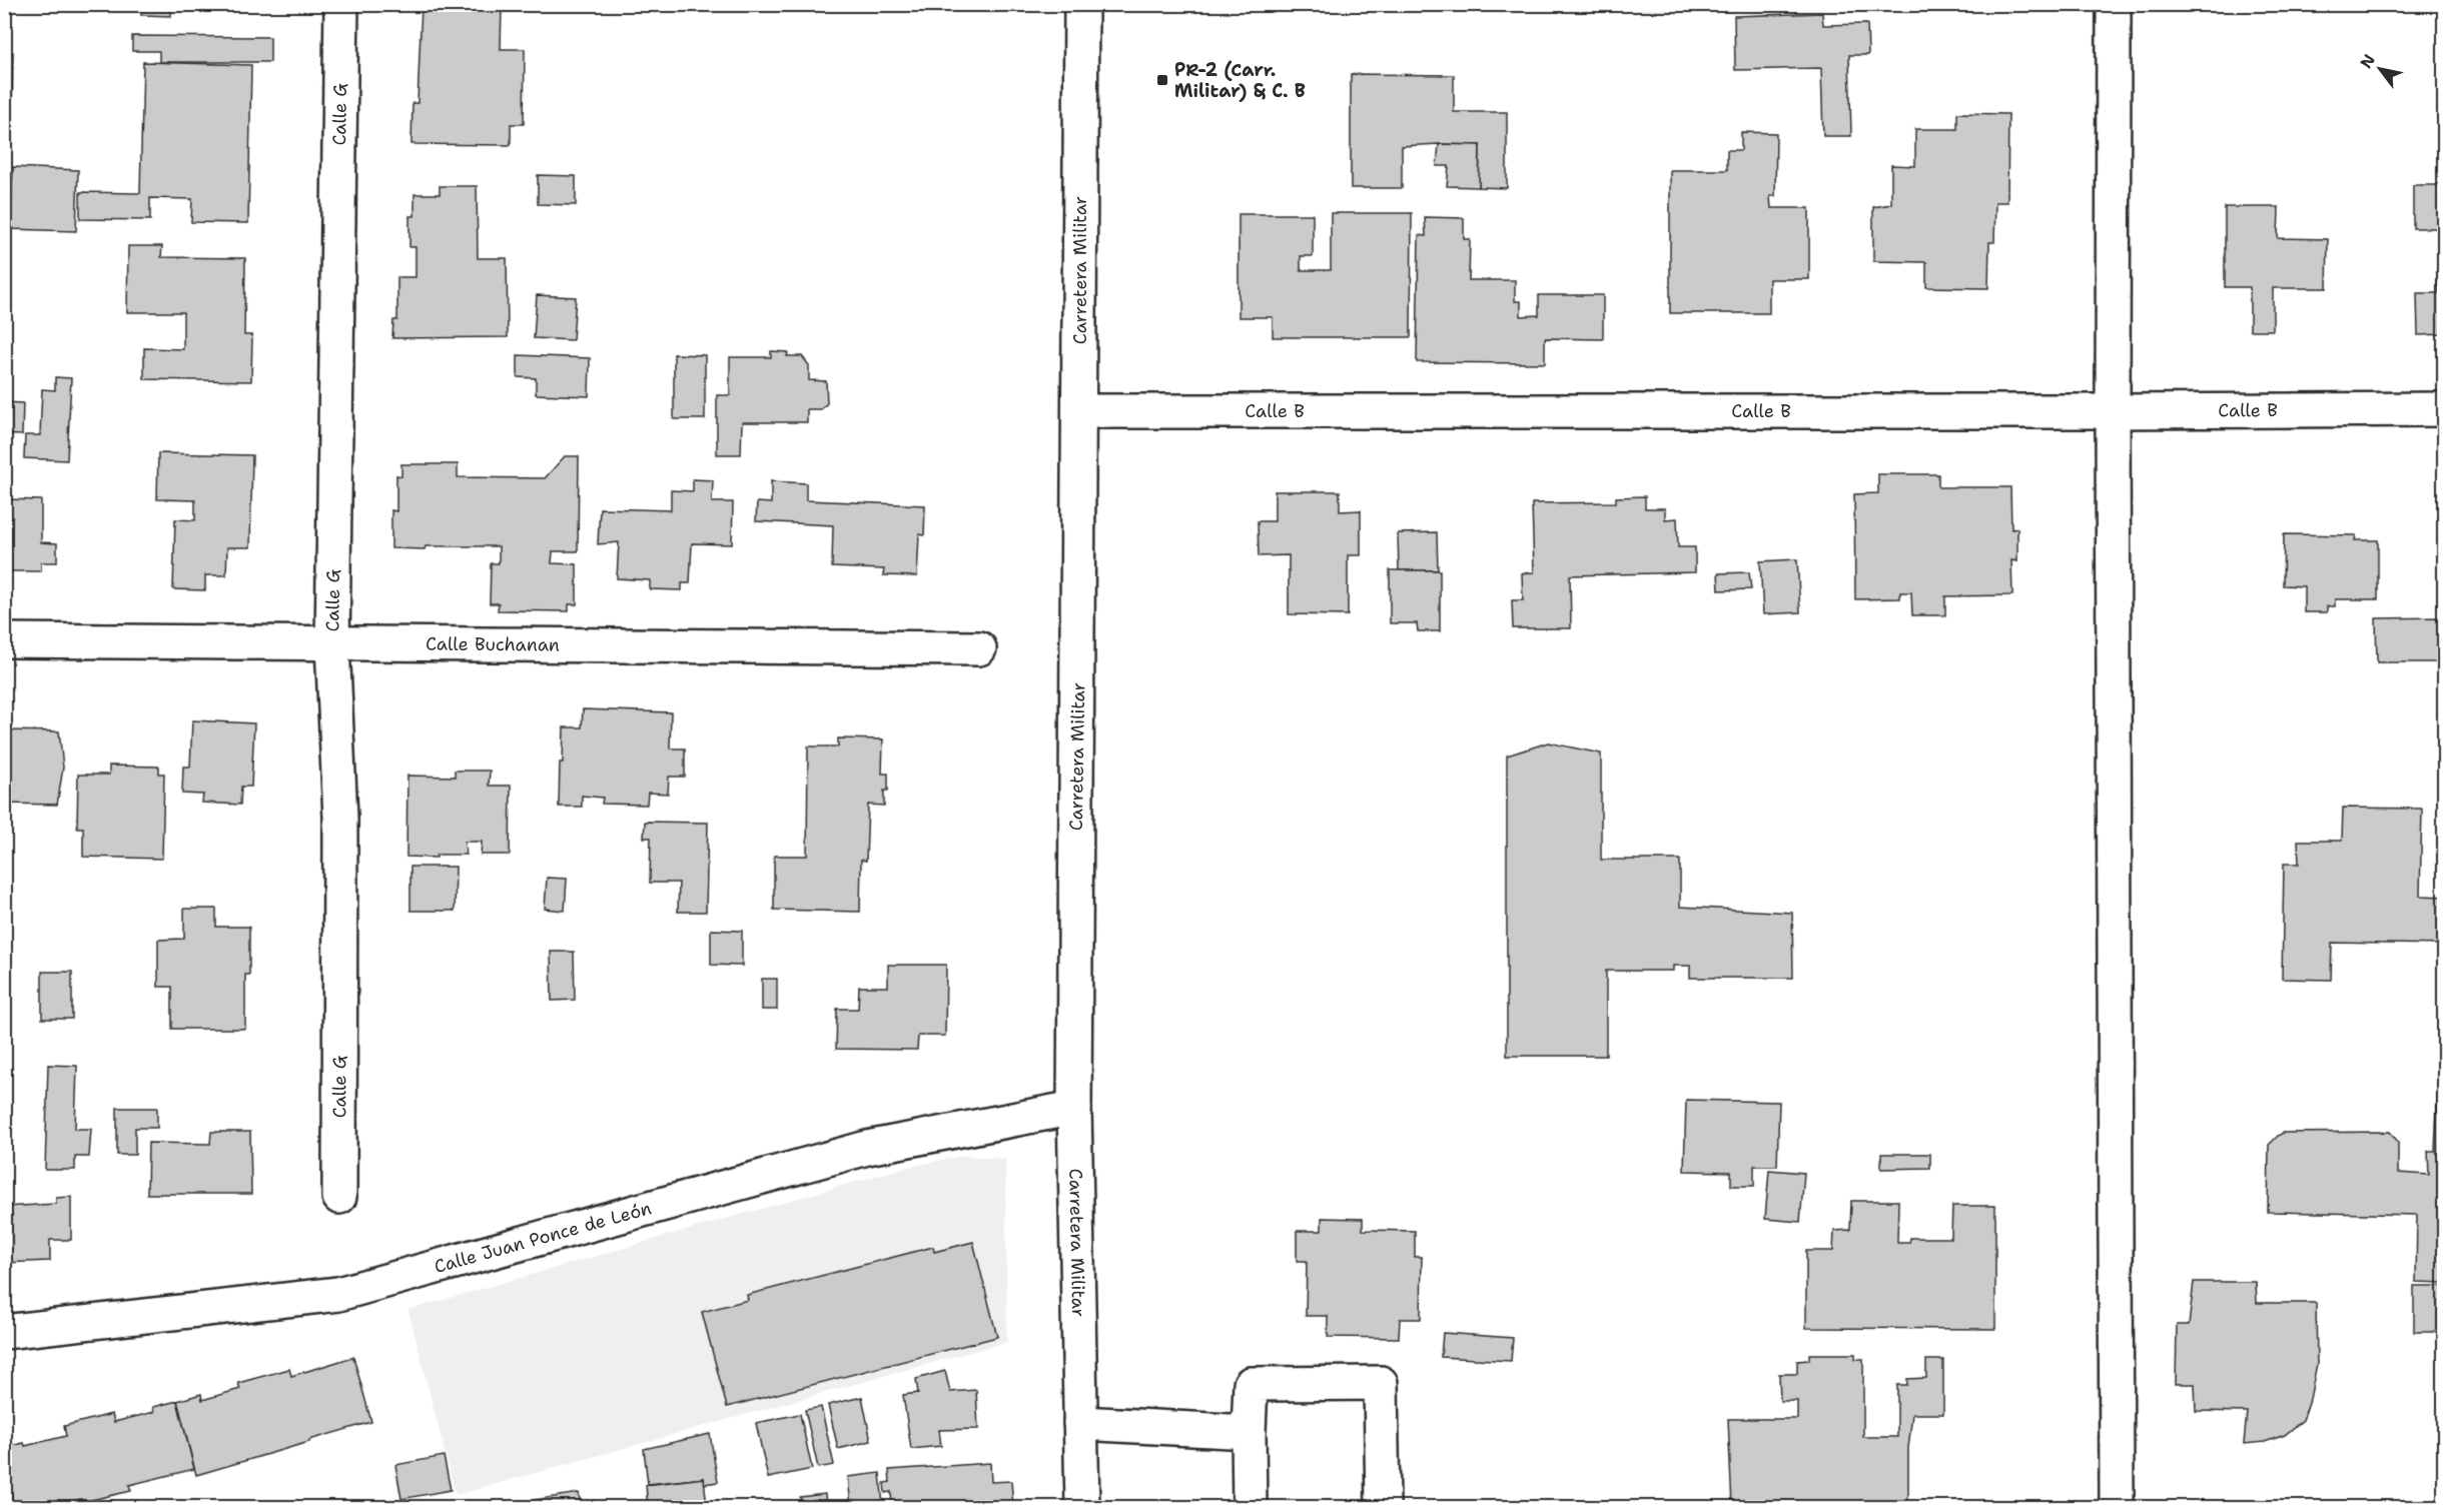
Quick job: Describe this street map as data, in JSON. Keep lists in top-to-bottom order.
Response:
{
  "streets": {
    "street": [
      "Calle G",
      "Carretera Militar",
      "Calle B",
      "Calle Buchanan",
      "Calle Juan Ponce de León"
    ]
  },
  "crossings": [
    ["Calle G", "Calle Buchanan"],
    ["Carretera Militar", "Calle B"],
    ["Carretera Militar", "Calle Juan Ponce de León"]
  ],
  "places": {
    "transit": ["PR-2 (Carr. Militar) & C. B"]
  },
  "north": "top left"
}
